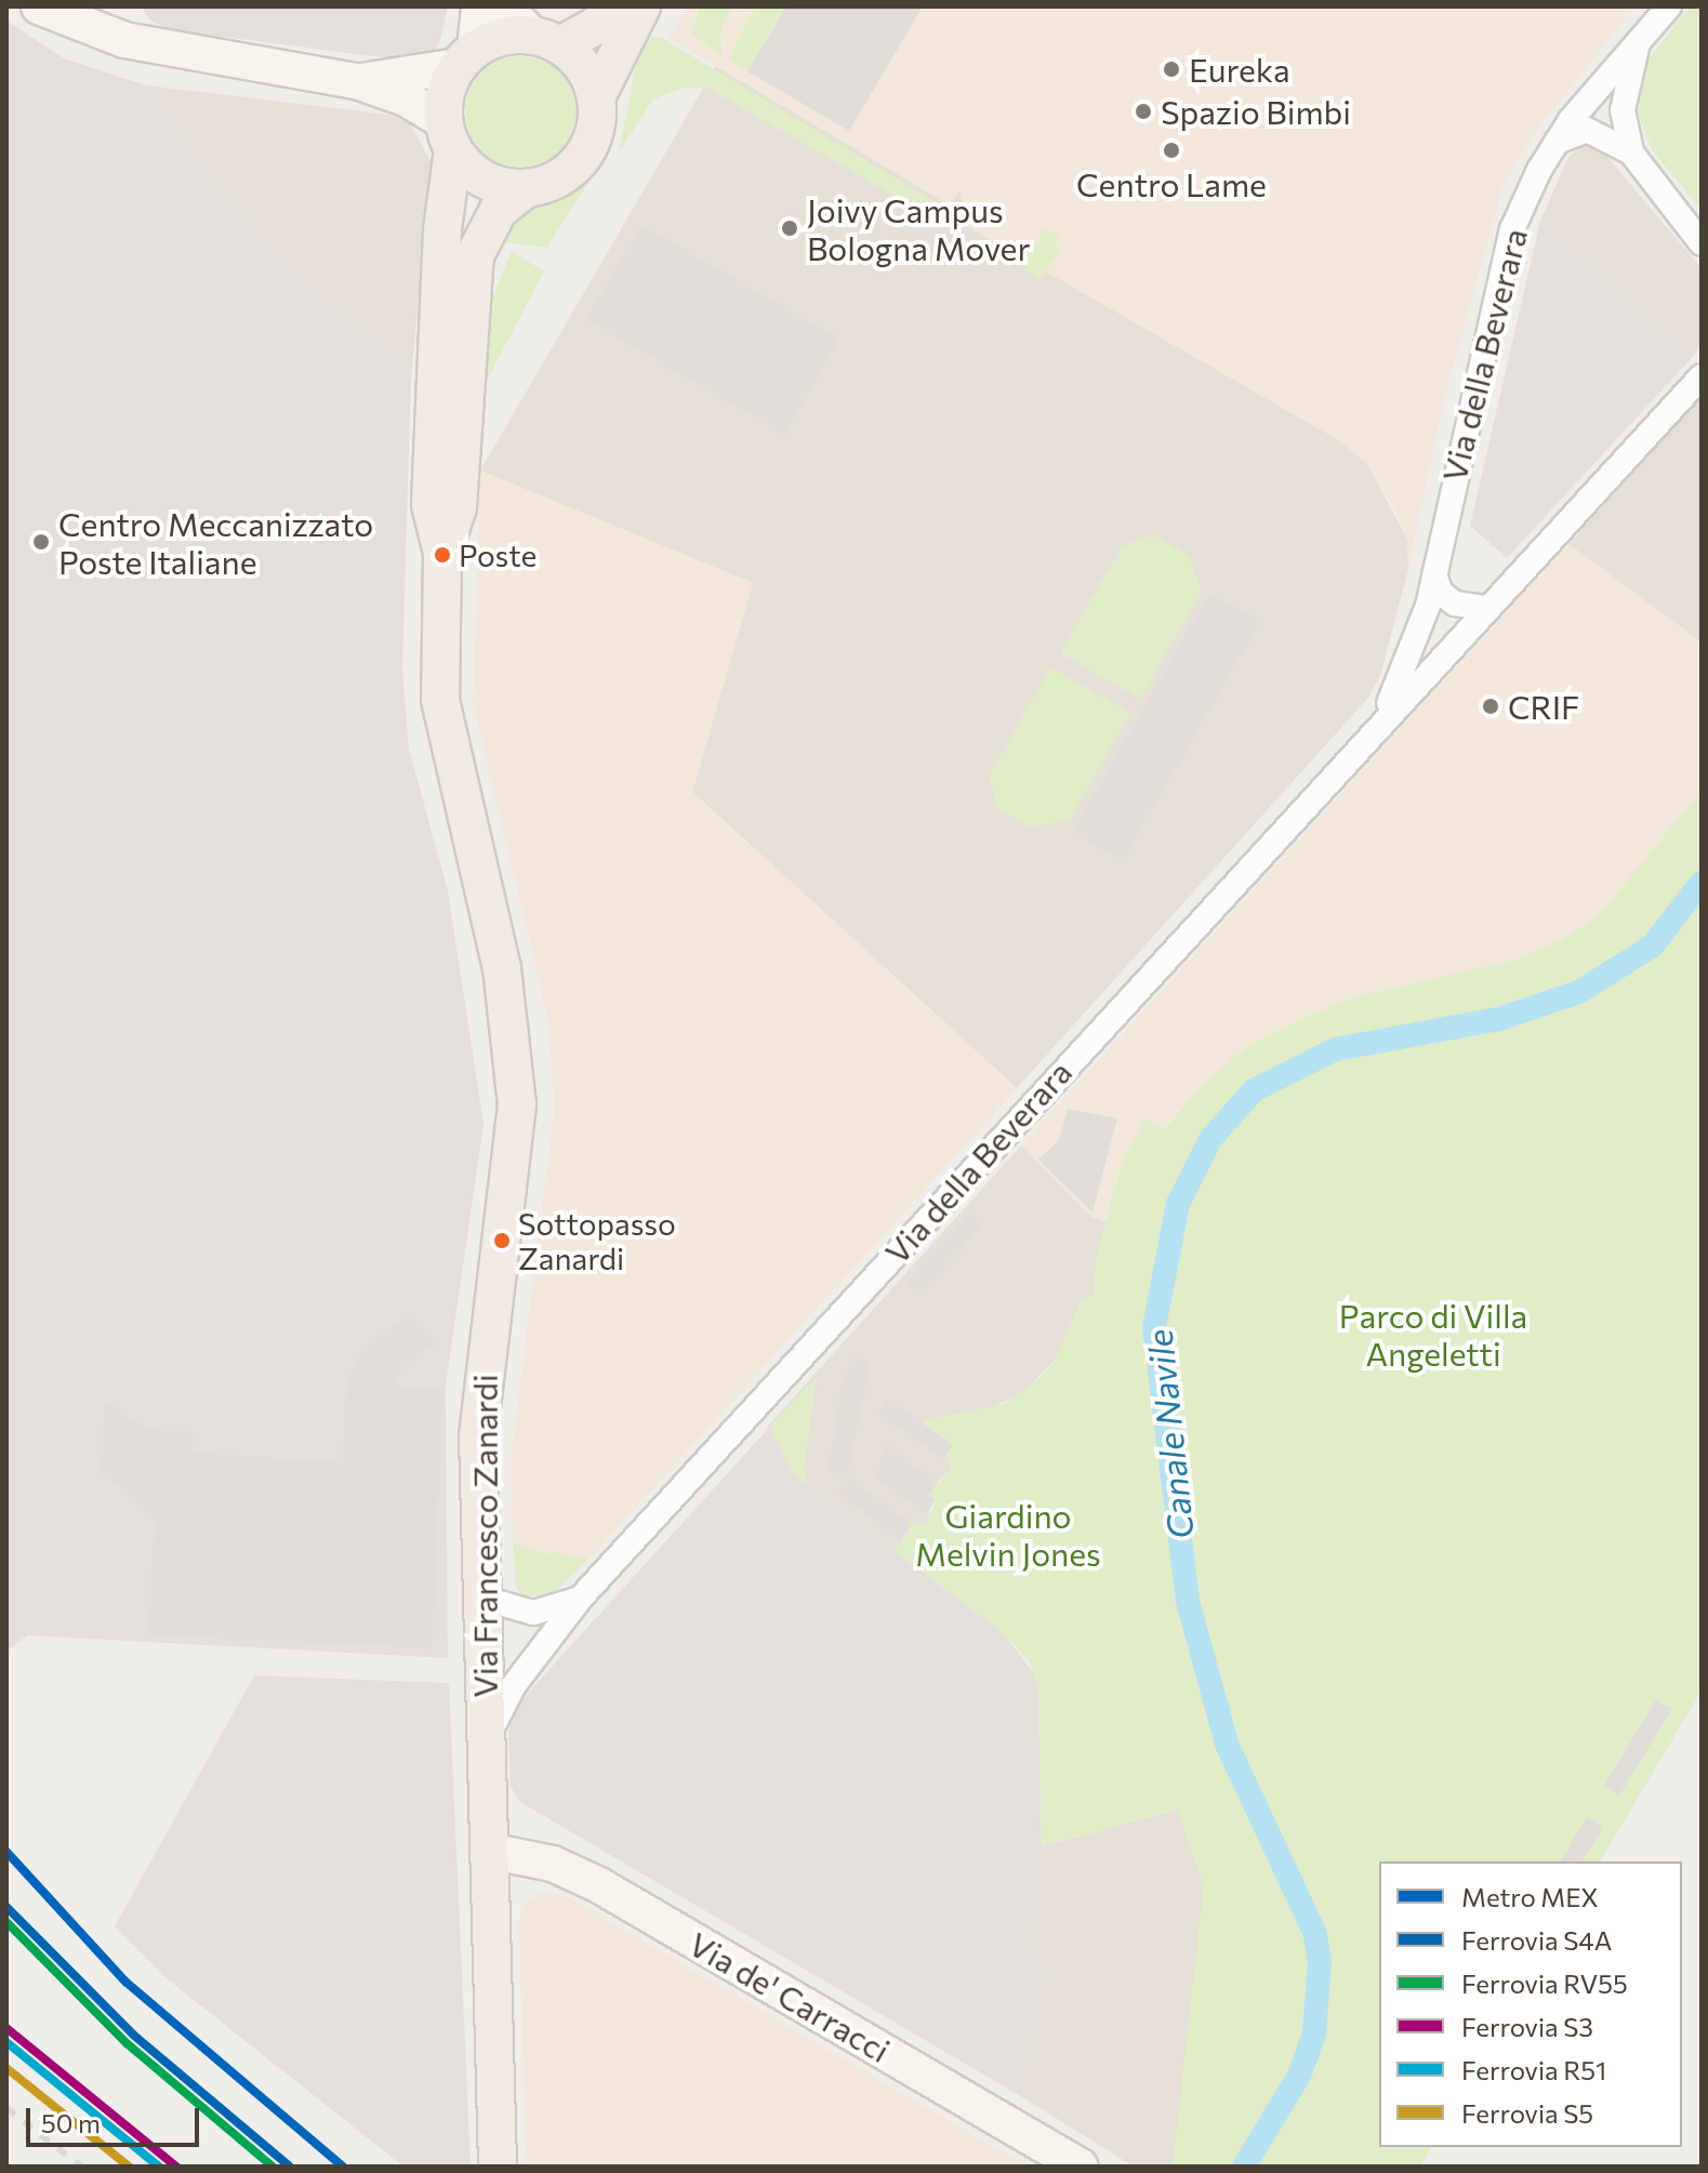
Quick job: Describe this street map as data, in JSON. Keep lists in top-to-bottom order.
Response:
{
  "streets": {
    "main road": ["Via Francesco Zanardi"],
    "street": ["Via della Beverara", "Via de' Carracci"]
  },
  "crossings": [
    ["Via della Beverara", "Via Francesco Zanardi"],
    ["Via Francesco Zanardi", "Via de' Carracci"]
  ],
  "water": ["Canale Navile"],
  "parks": ["Parco di Villa Angeletti", "Giardino Melvin Jones"],
  "places": [
    "Eureka",
    "Spazio Bimbi",
    "Centro Lame",
    "Joivy Campus Bologna Mover",
    "Centro Meccanizzato Poste Italiane",
    "Poste",
    "CRIF",
    "Sottopasso Zanardi"
  ],
  "lines": [
    "metro line MEX",
    "rail line S4A",
    "rail line RV55",
    "rail line S3",
    "rail line R51",
    "rail line S5"
  ],
  "legend": [
    "Metro MEX",
    "Ferrovia S4A",
    "Ferrovia RV55",
    "Ferrovia S3",
    "Ferrovia R51",
    "Ferrovia S5"
  ],
  "scale_bar": "50 m"
}
